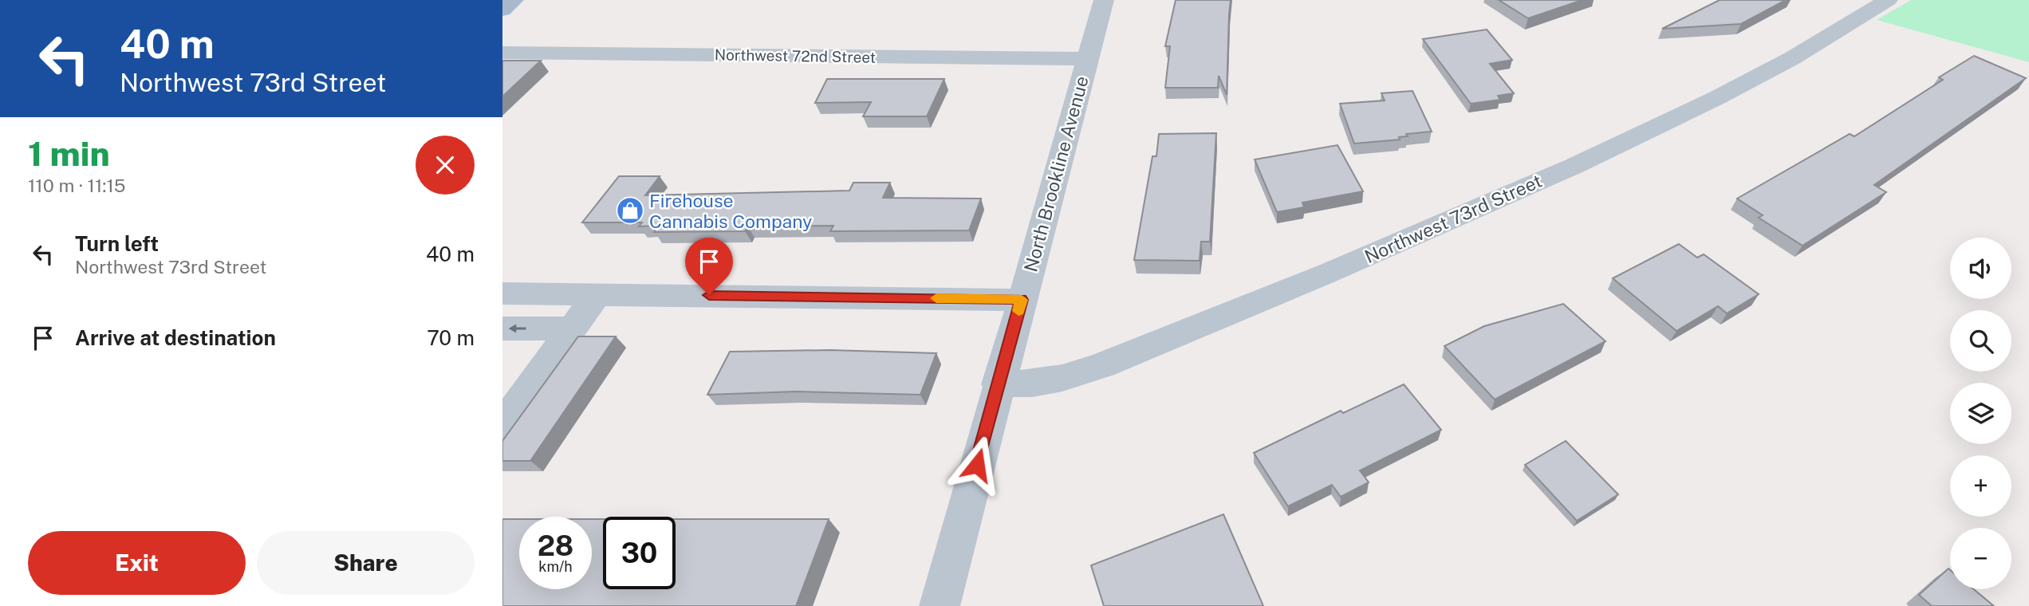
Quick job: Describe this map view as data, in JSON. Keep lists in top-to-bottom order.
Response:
{
  "streets": {
    "street": ["Northwest 72nd Street", "North Brookline Avenue", "Northwest 73rd Street"]
  },
  "crossings": [
    ["Northwest 72nd Street", "North Brookline Avenue"],
    ["North Brookline Avenue", "Northwest 73rd Street"]
  ],
  "places": {
    "shop": ["Firehouse Cannabis Company"]
  },
  "page": {
    "turn": ["40 m", "Northwest 73rd Street"],
    "heading": ["1 min", "110 m · 11:15"],
    "list": [
      {
        "name": "Turn left",
        "note": "Northwest 73rd Street",
        "value": "40 m"
      },
      {
        "name": "Arrive at destination",
        "value": "70 m"
      }
    ],
    "map_buttons": ["+", "−"],
    "speed": "28 km/h",
    "limit": "30",
    "buttons": ["Exit", "Share"]
  }
}
